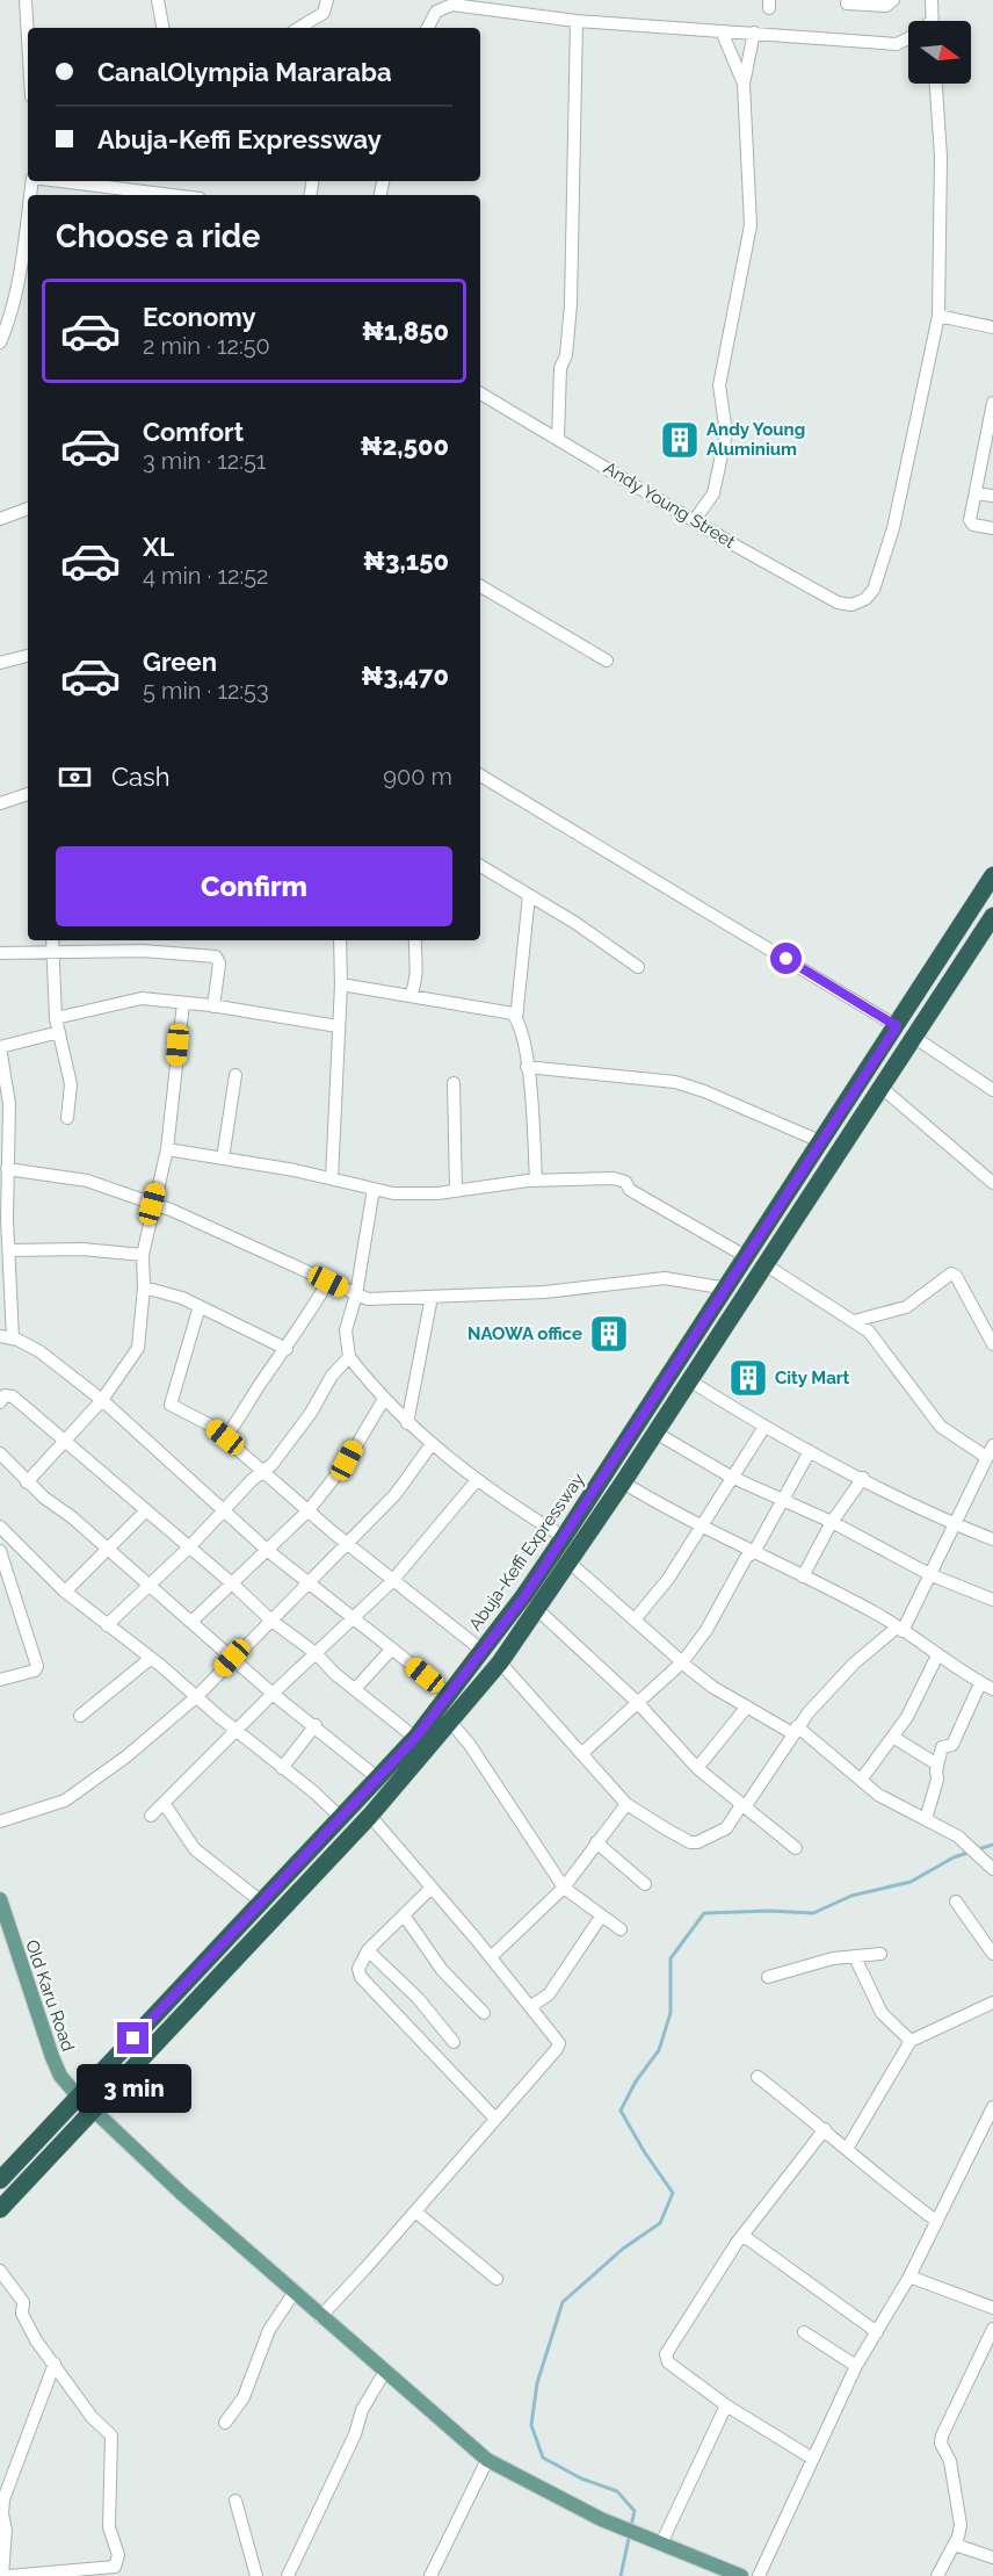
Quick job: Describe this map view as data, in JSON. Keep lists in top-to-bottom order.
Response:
{
  "streets": {
    "highway": ["Abuja-Keffi Expressway"],
    "main road": ["Old Karu Road"],
    "street": ["Andy Young Street"]
  },
  "crossings": [
    ["Abuja-Keffi Expressway", "Old Karu Road"]
  ],
  "places": {
    "building": ["Andy Young Aluminium", "NAOWA office", "City Mart"]
  },
  "north": "right",
  "page": {
    "banner": ["CanalOlympia Mararaba", "Abuja-Keffi Expressway"],
    "heading": "Choose a ride",
    "list": [
      {
        "name": "Economy",
        "note": "2 min · 12:50",
        "value": "₦1,850"
      },
      {
        "name": "Comfort",
        "note": "3 min · 12:51",
        "value": "₦2,500"
      },
      {
        "name": "XL",
        "note": "4 min · 12:52",
        "value": "₦3,150"
      },
      {
        "name": "Green",
        "note": "5 min · 12:53",
        "value": "₦3,470"
      }
    ],
    "pay": ["Cash", "900 m"],
    "buttons": "Confirm",
    "bubble": "3 min"
  }
}
